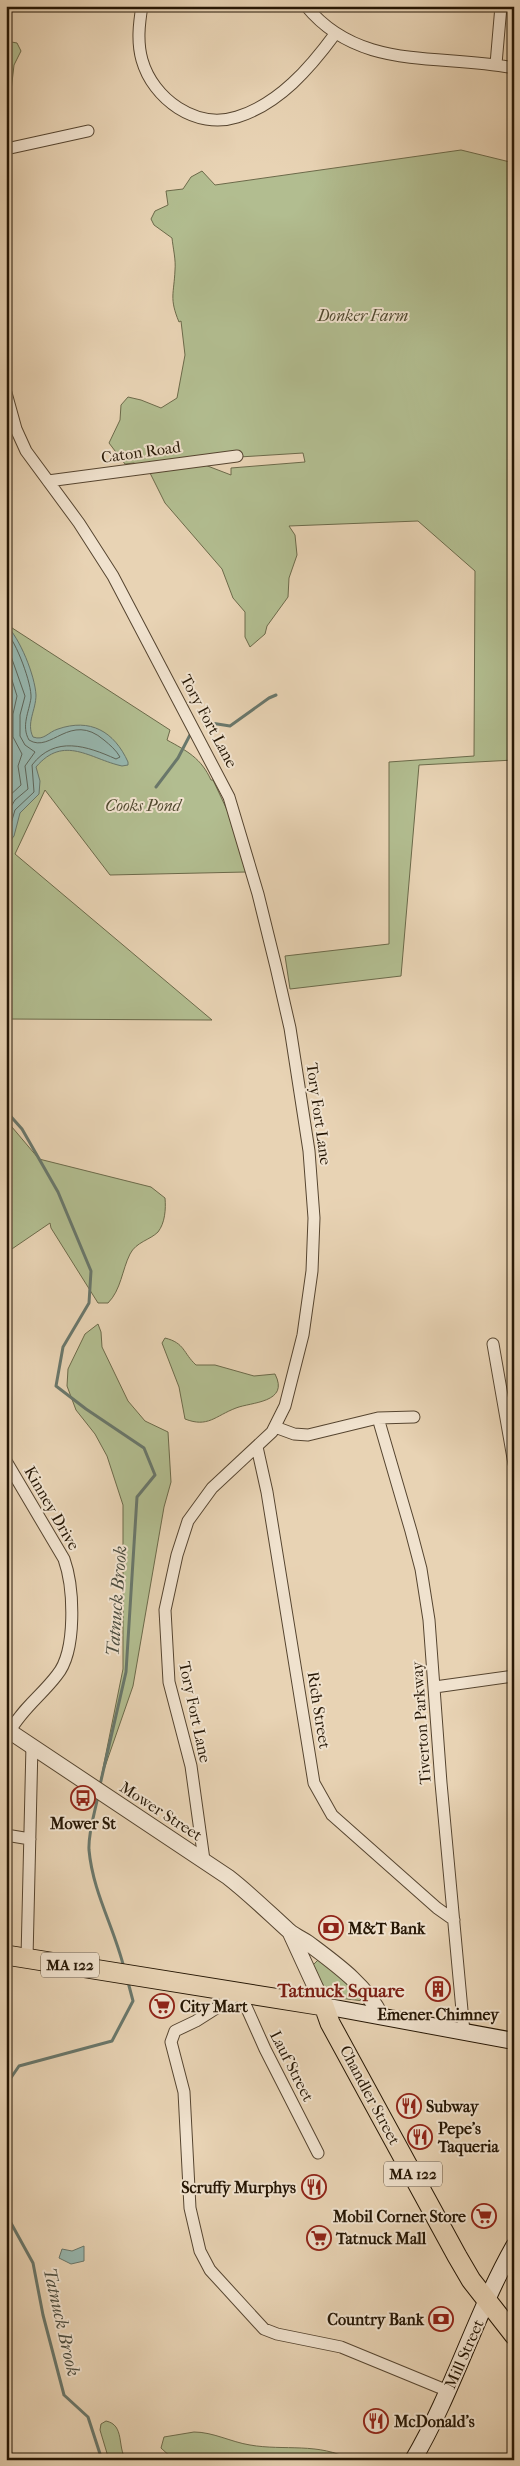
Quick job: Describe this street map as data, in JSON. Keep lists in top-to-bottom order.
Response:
{
  "streets": {
    "main road": ["MA 122", "Chandler Street", "Mill Street"],
    "street": [
      "Caton Road",
      "Tory Fort Lane",
      "Kinney Drive",
      "Rich Street",
      "Tiverton Parkway",
      "Mower Street",
      "Lauf Street"
    ]
  },
  "crossings": [
    ["Caton Road", "Tory Fort Lane"],
    ["Tory Fort Lane", "Rich Street"],
    ["Tory Fort Lane", "Mower Street"],
    ["Kinney Drive", "Mower Street"],
    ["Rich Street", "Tiverton Parkway"],
    ["Mower Street", "MA 122"],
    ["Mower Street", "Chandler Street"],
    ["MA 122", "Lauf Street"],
    ["MA 122", "Chandler Street"],
    ["Chandler Street", "Mill Street"]
  ],
  "districts": ["Tatnuck Square"],
  "water": ["Tatnuck Brook"],
  "parks": ["Donker Farm", "Cooks Pond"],
  "places": {
    "bus stop": ["Mower St"],
    "bank": ["M&T Bank", "Country Bank"],
    "building": ["Emener Chimney"],
    "supermarket": ["City Mart", "Mobil Corner Store", "Tatnuck Mall"],
    "restaurant": [
      "Subway",
      "Pepe's Taqueria",
      "Scruffy Murphys",
      "McDonald's"
    ]
  }
}
